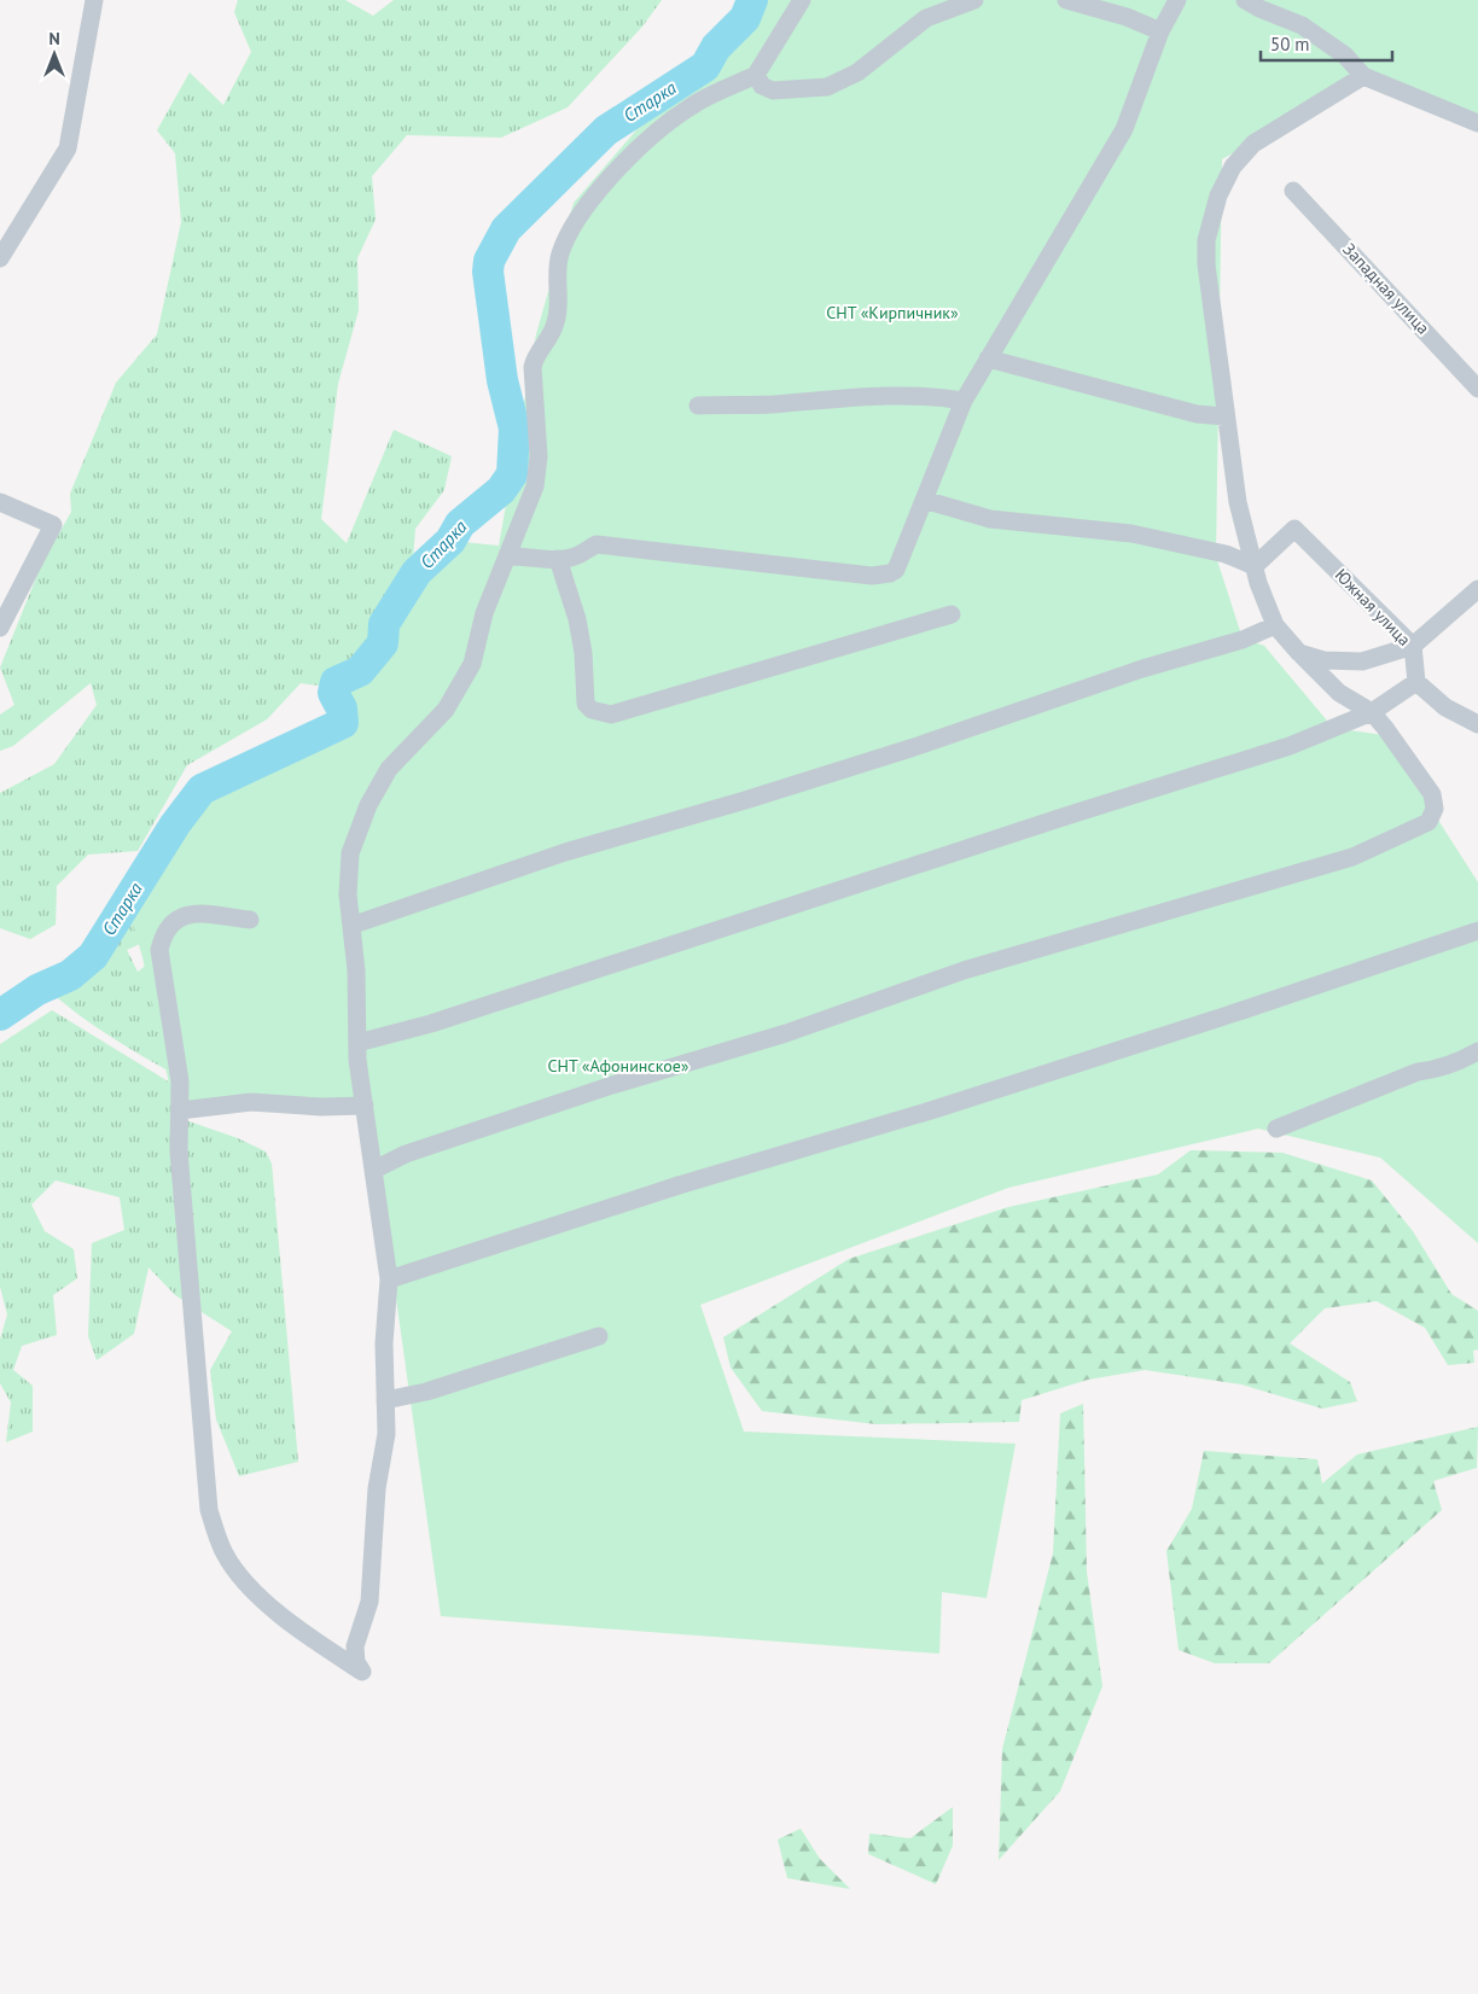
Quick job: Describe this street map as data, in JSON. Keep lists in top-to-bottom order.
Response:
{
  "streets": {
    "street": ["Западная улица", "Южная улица"]
  },
  "water": ["Старка"],
  "parks": ["СНТ «Кирпичник»", "СНТ «Афонинское»"],
  "scale_bar": "50 m",
  "north": "top"
}
